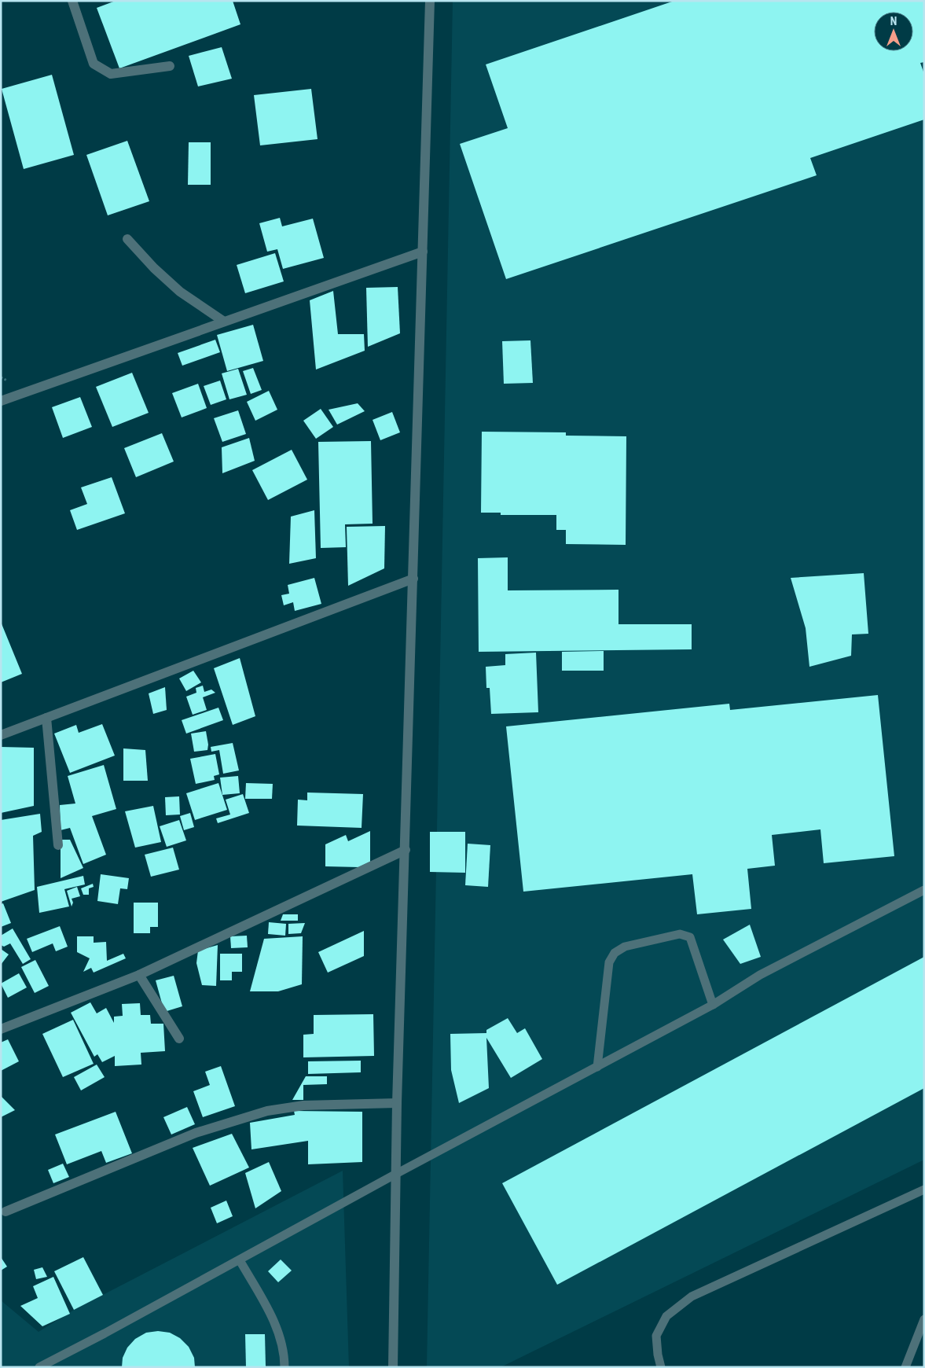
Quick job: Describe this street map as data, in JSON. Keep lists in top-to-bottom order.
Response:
{
  "north": "top"
}
